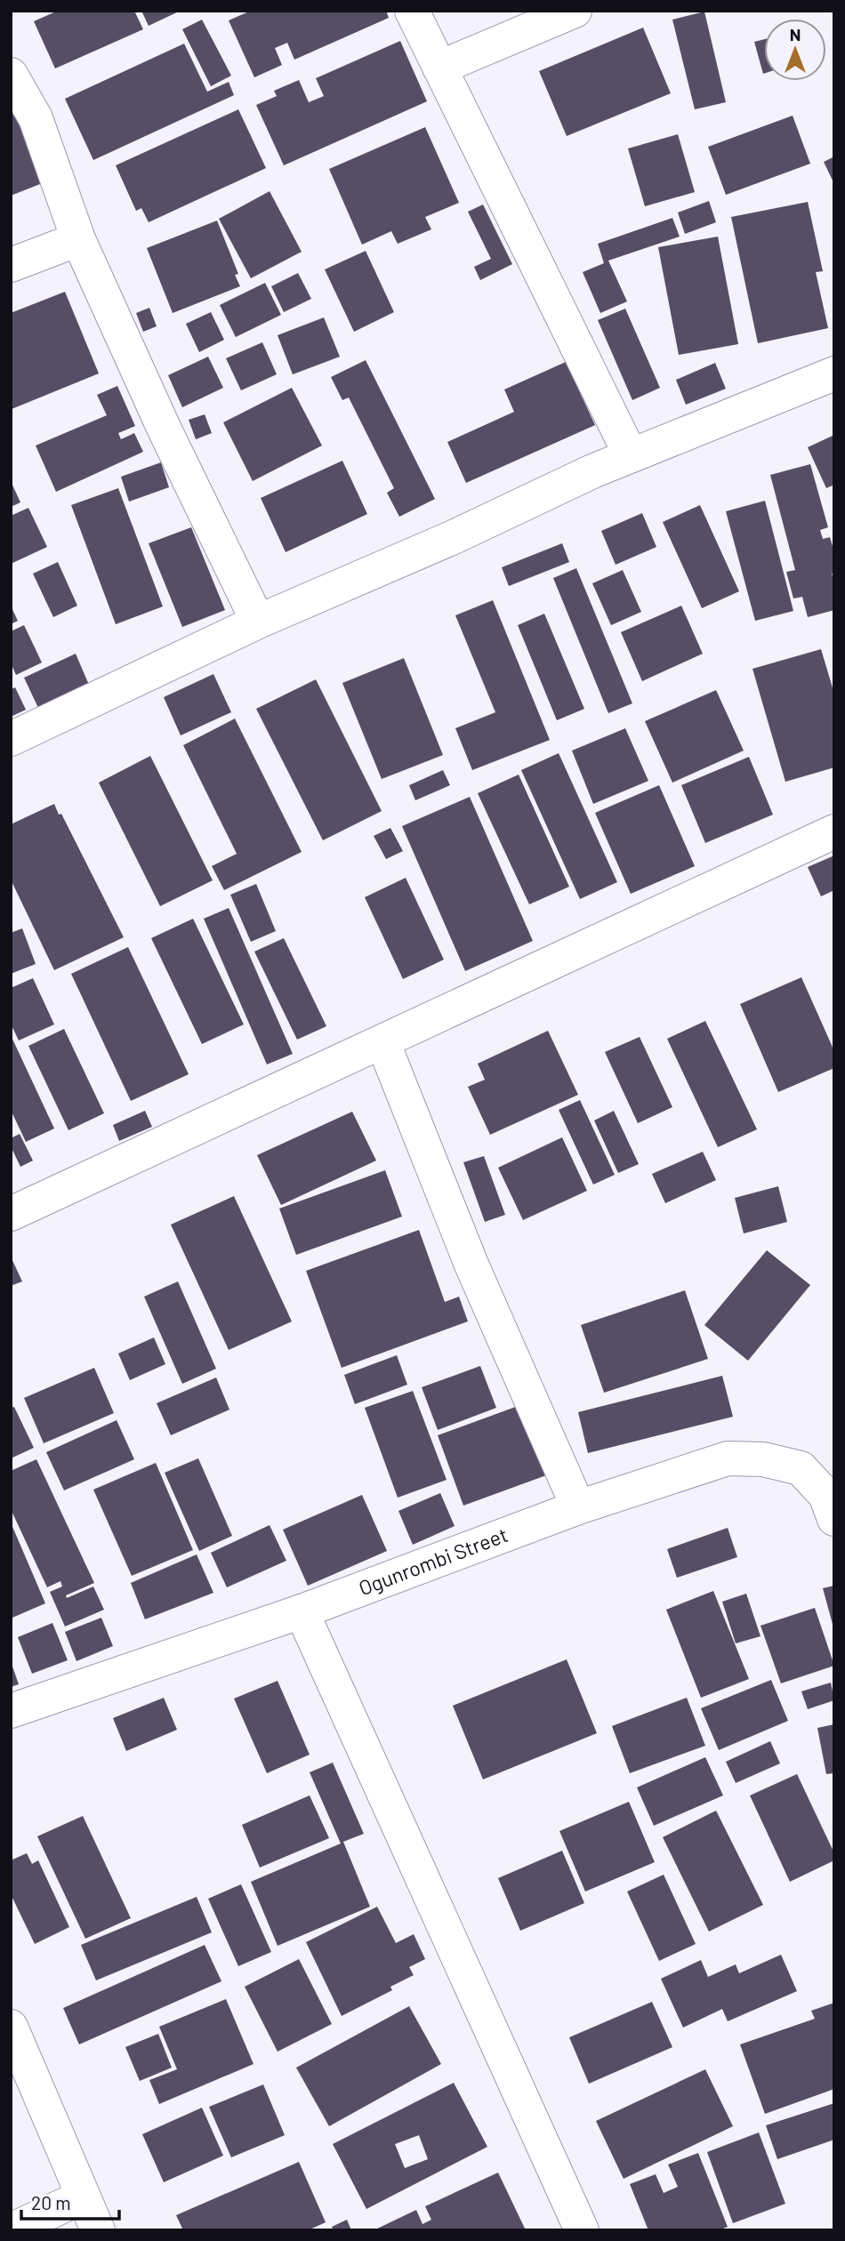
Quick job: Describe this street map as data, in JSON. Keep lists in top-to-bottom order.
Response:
{
  "streets": {
    "street": ["Ogunrombi Street"]
  },
  "scale_bar": "20 m",
  "north": "top"
}
